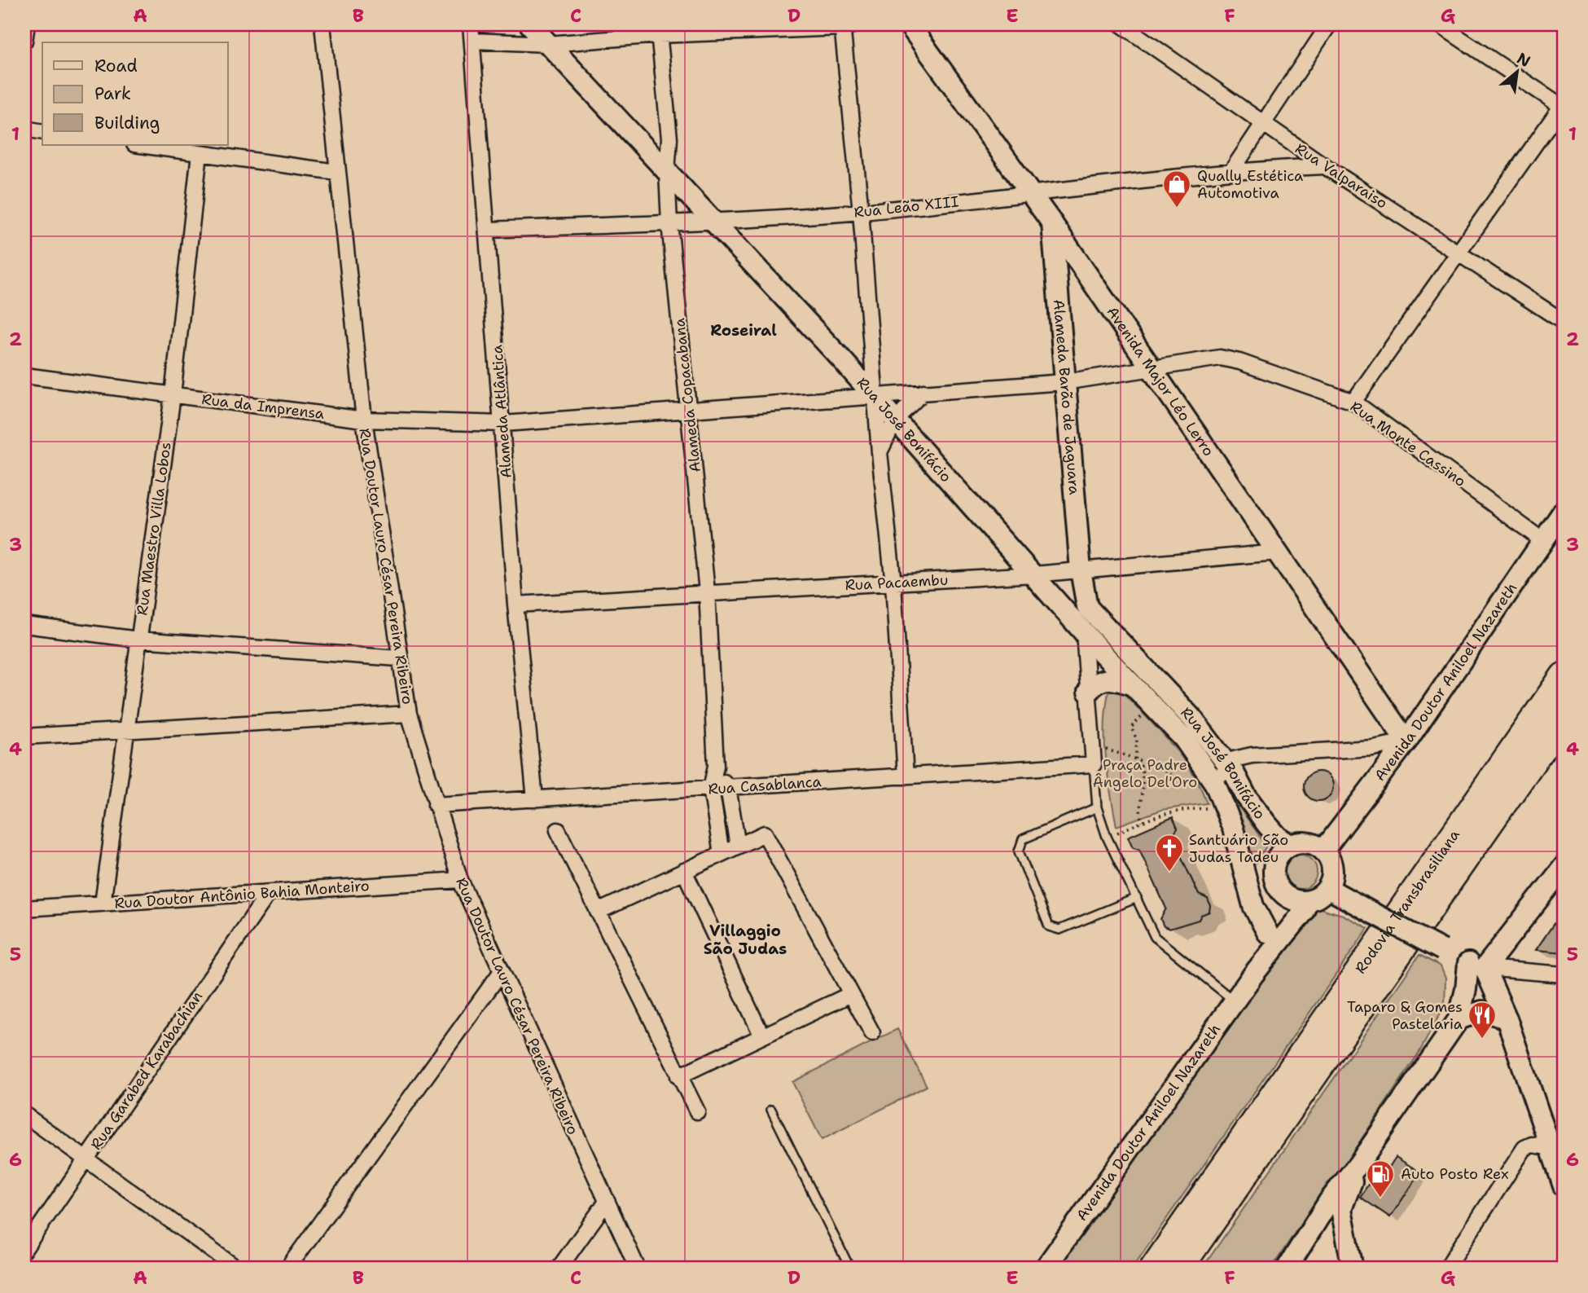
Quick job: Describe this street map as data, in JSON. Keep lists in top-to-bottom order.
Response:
{
  "streets": {
    "highway": ["Rodovia Transbrasiliana"],
    "street": [
      "Rua Valparaiso",
      "Rua Leão XIII",
      "Avenida Major Léo Lerro",
      "Alameda Copacabana",
      "Alameda Barão de Jaguara",
      "Rua da Imprensa",
      "Alameda Atlântica",
      "Rua José Bonifácio",
      "Rua Monte Cassino",
      "Rua Maestro Villa Lobos",
      "Rua Doutor Lauro César Pereira Ribeiro",
      "Rua Pacaembu",
      "Avenida Doutor Aniloel Nazareth",
      "Rua Casablanca",
      "Rua Doutor Antônio Bahia Monteiro",
      "Rua Garabed Karabachian"
    ]
  },
  "crossings": [
    ["Rua Valparaiso", "Rua Leão XIII"],
    ["Rua Leão XIII", "Avenida Major Léo Lerro"],
    ["Rua Leão XIII", "Alameda Copacabana"],
    ["Rua Leão XIII", "Alameda Atlântica"],
    ["Rua Leão XIII", "Rua José Bonifácio"],
    ["Avenida Major Léo Lerro", "Alameda Barão de Jaguara"],
    ["Avenida Major Léo Lerro", "Rua Monte Cassino"],
    ["Avenida Major Léo Lerro", "Rua Pacaembu"],
    ["Avenida Major Léo Lerro", "Avenida Doutor Aniloel Nazareth"],
    ["Alameda Copacabana", "Rua José Bonifácio"],
    ["Alameda Copacabana", "Rua Monte Cassino"],
    ["Alameda Copacabana", "Rua Pacaembu"],
    ["Alameda Copacabana", "Rua Casablanca"],
    ["Alameda Barão de Jaguara", "Rua José Bonifácio"],
    ["Alameda Barão de Jaguara", "Rua Monte Cassino"],
    ["Alameda Barão de Jaguara", "Rua Pacaembu"],
    ["Rua da Imprensa", "Alameda Atlântica"],
    ["Rua da Imprensa", "Rua Monte Cassino"],
    ["Rua da Imprensa", "Rua Maestro Villa Lobos"],
    ["Rua da Imprensa", "Rua Doutor Lauro César Pereira Ribeiro"],
    ["Alameda Atlântica", "Rua Monte Cassino"],
    ["Alameda Atlântica", "Rua Pacaembu"],
    ["Alameda Atlântica", "Rua Casablanca"],
    ["Rua José Bonifácio", "Rua Monte Cassino"],
    ["Rua José Bonifácio", "Rua Pacaembu"],
    ["Rua José Bonifácio", "Avenida Doutor Aniloel Nazareth"],
    ["Rua Monte Cassino", "Avenida Doutor Aniloel Nazareth"],
    ["Rua Maestro Villa Lobos", "Rua Doutor Antônio Bahia Monteiro"],
    ["Rua Doutor Lauro César Pereira Ribeiro", "Rua Casablanca"],
    ["Rua Doutor Lauro César Pereira Ribeiro", "Rua Doutor Antônio Bahia Monteiro"],
    ["Rua Doutor Antônio Bahia Monteiro", "Rua Garabed Karabachian"]
  ],
  "districts": ["Roseiral", "Villaggio São Judas"],
  "parks": ["Praça Padre Ângelo Del'Oro"],
  "places": {
    "shop": ["Qually Estética Automotiva"],
    "church": ["Santuário São Judas Tadeu"],
    "restaurant": ["Taparo & Gomes Pastelaria"],
    "fuel station": ["Auto Posto Rex"]
  },
  "legend": ["Road", "Park", "Building"],
  "north": "top right",
  "grid": {
    "columns": [
      "A",
      "B",
      "C",
      "D",
      "E",
      "F",
      "G"
    ],
    "rows": [
      "1",
      "2",
      "3",
      "4",
      "5",
      "6"
    ]
  }
}
